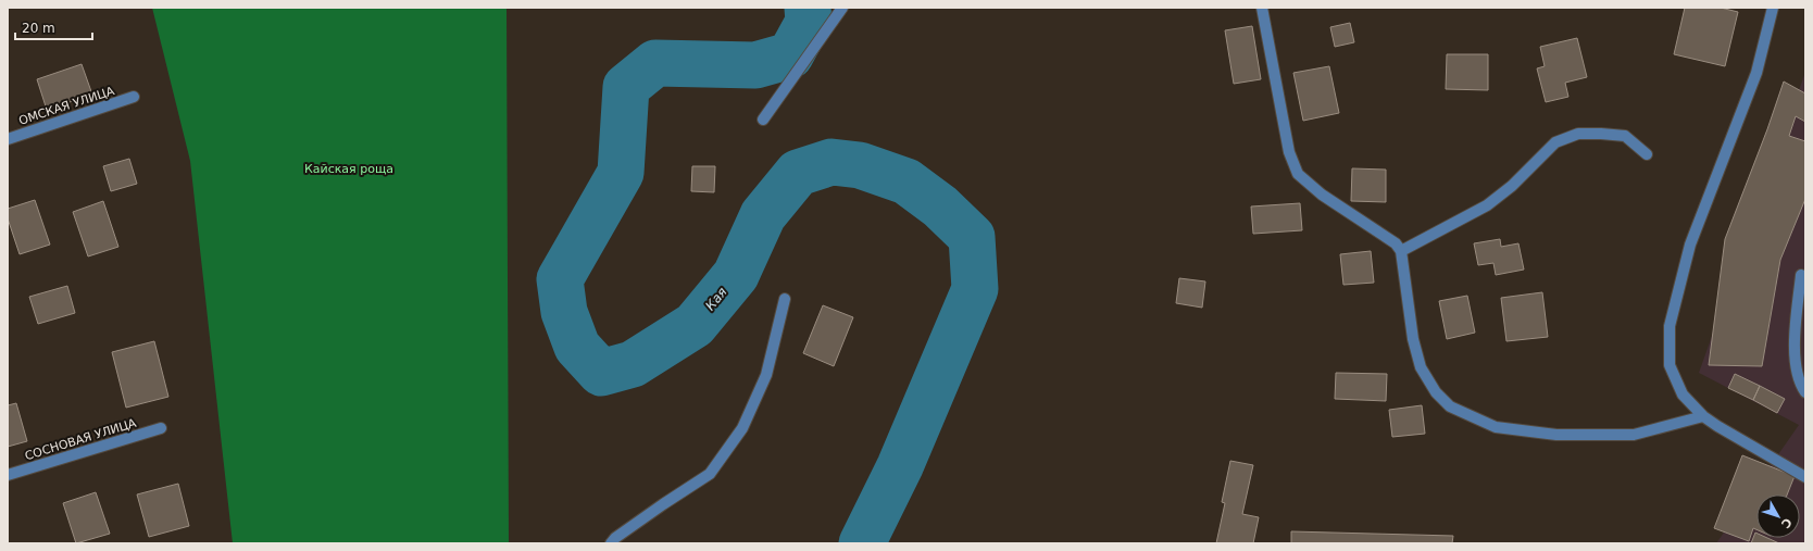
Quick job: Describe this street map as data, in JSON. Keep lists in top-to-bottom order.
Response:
{
  "streets": {
    "street": ["ОМСКАЯ УЛИЦА", "СОСНОВАЯ УЛИЦА"]
  },
  "water": ["Кая"],
  "parks": ["Кайская роща"],
  "scale_bar": "20 m",
  "north": "bottom right"
}
